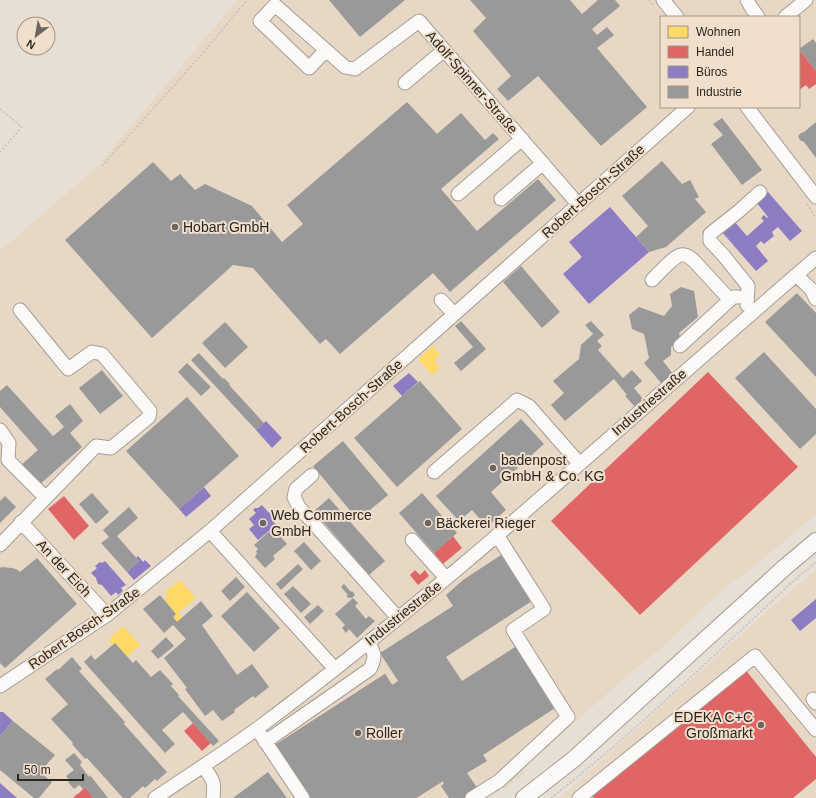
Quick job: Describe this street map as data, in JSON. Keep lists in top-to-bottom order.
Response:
{
  "streets": {
    "street": [
      "Adolf-Spinner-Straße",
      "Robert-Bosch-Straße",
      "Industriestraße",
      "An der Eich"
    ]
  },
  "crossings": [
    ["Adolf-Spinner-Straße", "Robert-Bosch-Straße"],
    ["Robert-Bosch-Straße", "An der Eich"]
  ],
  "places": [
    "Hobart GmbH",
    "badenpost GmbH & Co. KG",
    "Web Commerce GmbH",
    "Bäckerei Rieger",
    "EDEKA C+C Großmarkt",
    "Roller"
  ],
  "legend": [
    "Wohnen",
    "Handel",
    "Büros",
    "Industrie"
  ],
  "scale_bar": "50 m",
  "north": "bottom left"
}
